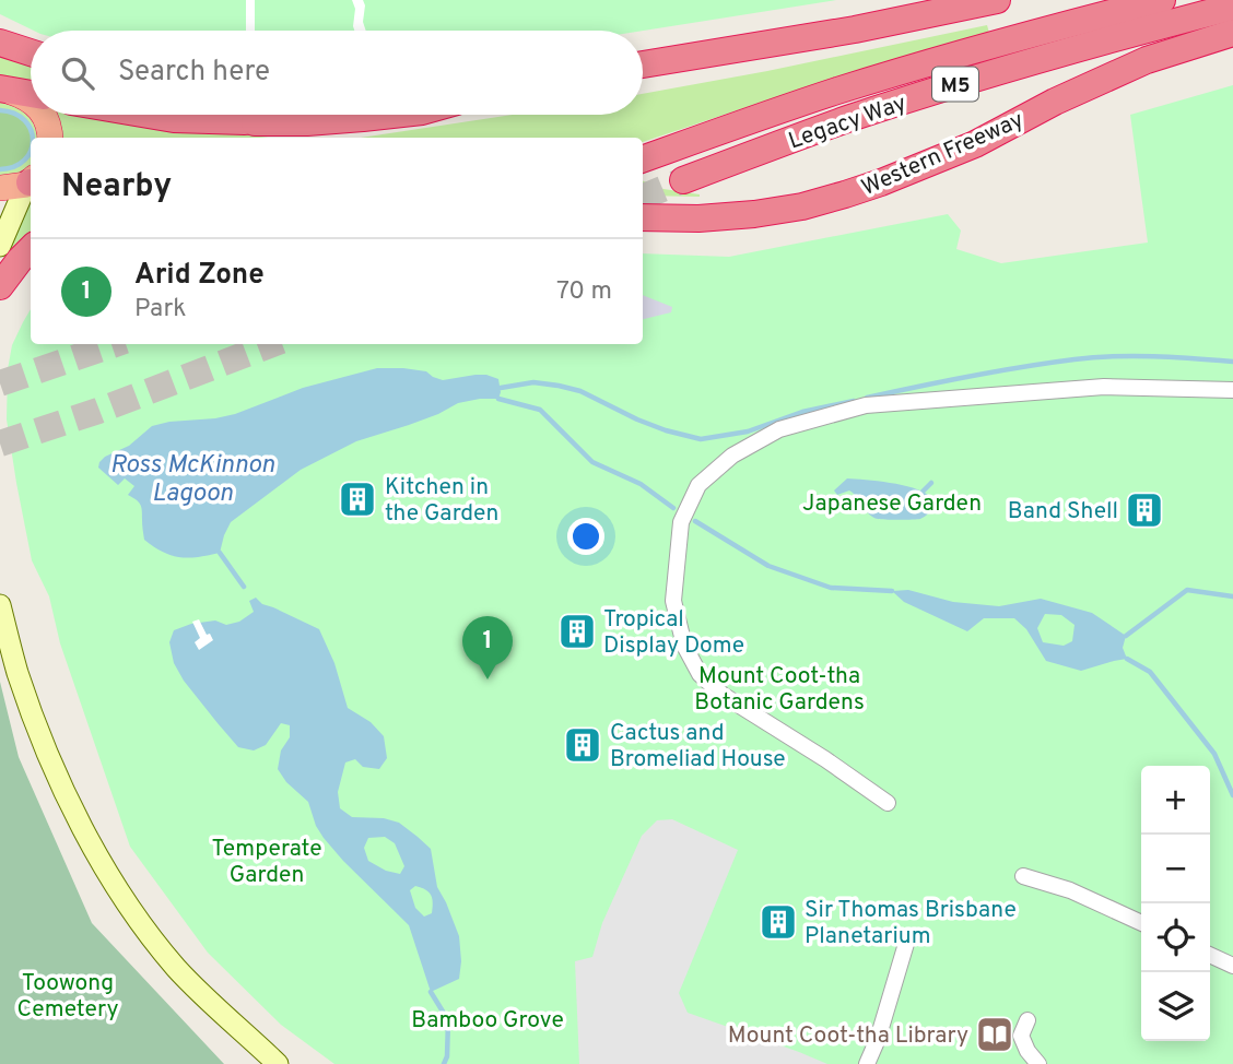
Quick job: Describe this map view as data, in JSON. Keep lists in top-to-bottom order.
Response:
{
  "streets": {
    "highway": ["M5", "Legacy Way", "Western Freeway"]
  },
  "water": ["Ross McKinnon Lagoon"],
  "parks": [
    "Japanese Garden",
    "Mount Coot-tha Botanic Gardens",
    "Temperate Garden",
    "Toowong Cemetery",
    "Bamboo Grove"
  ],
  "places": {
    "building": [
      "Kitchen in the Garden",
      "Band Shell",
      "Tropical Display Dome",
      "Cactus and Bromeliad House",
      "Sir Thomas Brisbane Planetarium"
    ],
    "library": ["Mount Coot-tha Library"]
  },
  "page": {
    "search": "Search here",
    "heading": "Nearby",
    "list": [
      {
        "mark": "1",
        "name": "Arid Zone",
        "note": "Park",
        "value": "70 m"
      }
    ],
    "pins": "1",
    "map_buttons": ["+", "−"]
  }
}
